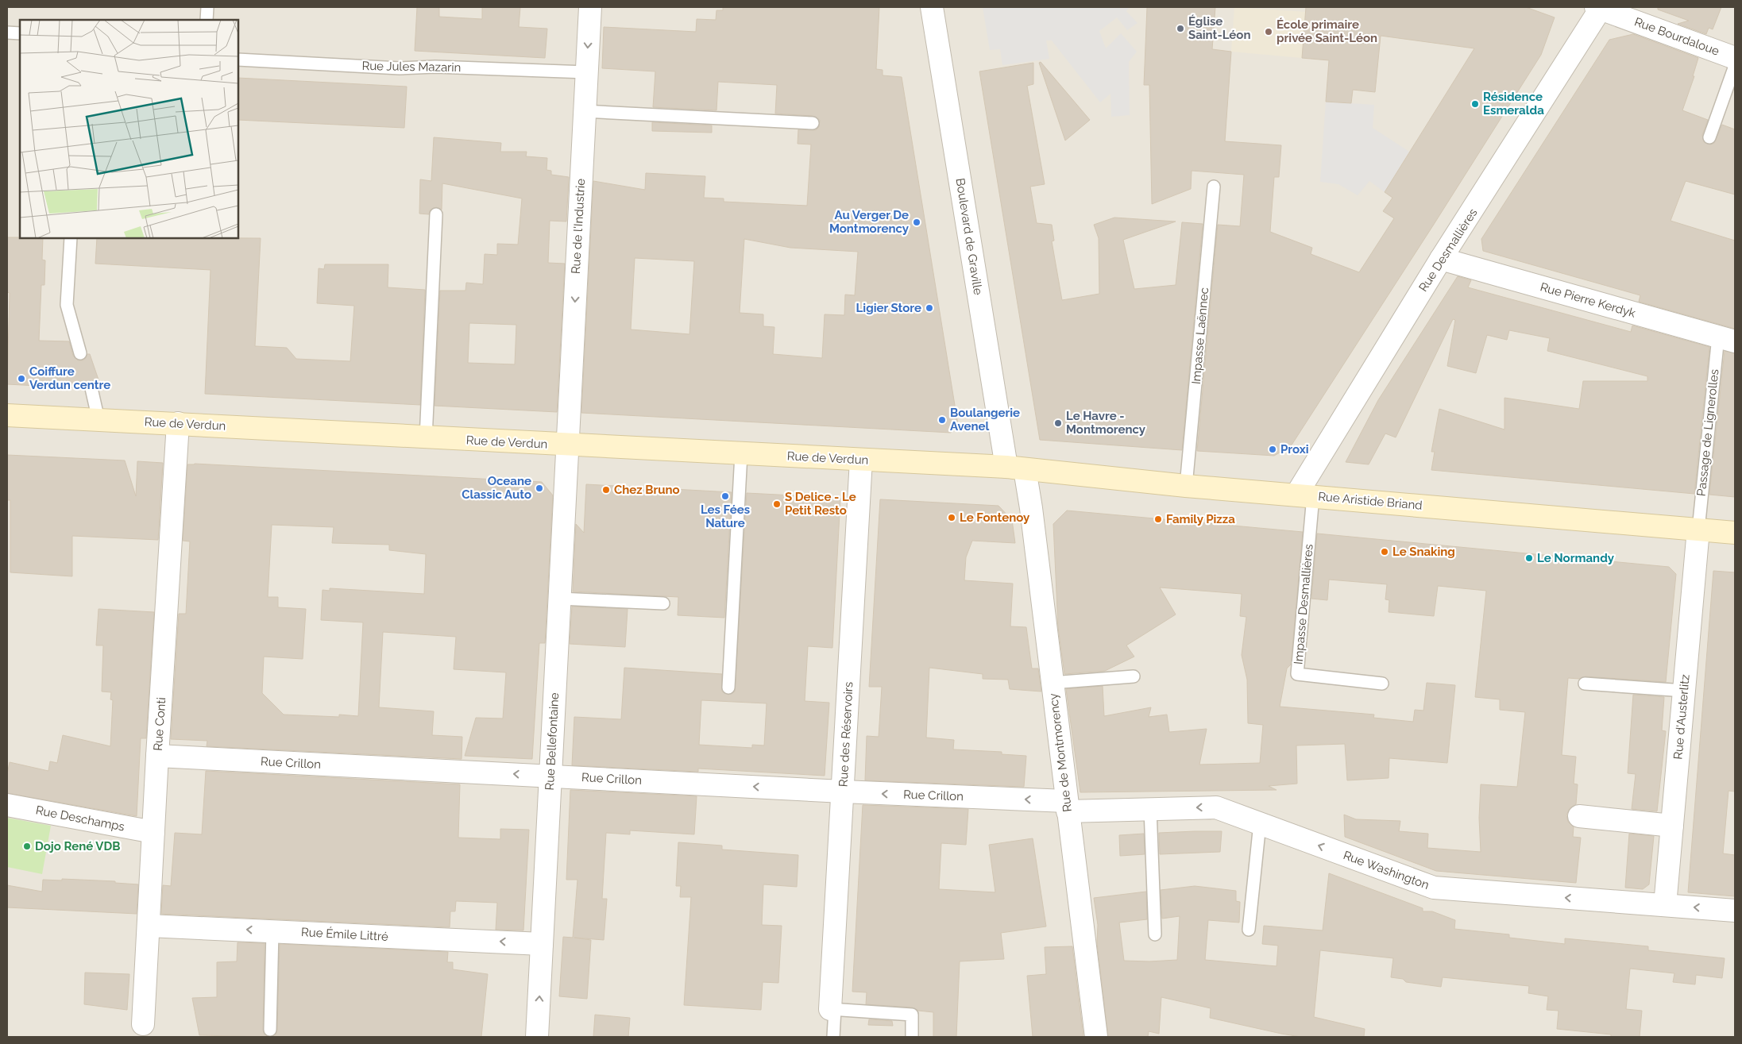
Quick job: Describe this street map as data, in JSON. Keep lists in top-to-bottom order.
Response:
{
  "streets": {
    "main road": ["Rue de Verdun", "Rue Aristide Briand"],
    "street": [
      "Rue Bourdaloue",
      "Rue de l'Industrie",
      "Boulevard de Graville",
      "Rue Desmallières",
      "Rue Pierre Kerdyk",
      "Rue d'Austerlitz",
      "Rue Conti",
      "Rue des Réservoirs",
      "Rue Bellefontaine",
      "Rue de Montmorency",
      "Rue Crillon",
      "Rue Deschamps",
      "Rue Washington",
      "Rue Émile Littré"
    ],
    "lane": [
      "Rue Jules Mazarin",
      "Impasse Laënnec",
      "Passage de Lignerolles",
      "Impasse Desmallières"
    ]
  },
  "crossings": [
    ["Rue Bourdaloue", "Rue Desmallières"],
    ["Rue Jules Mazarin", "Rue de l'Industrie"],
    ["Rue de l'Industrie", "Rue de Verdun"],
    ["Rue de l'Industrie", "Rue Bellefontaine"],
    ["Boulevard de Graville", "Rue de Verdun"],
    ["Boulevard de Graville", "Rue Aristide Briand"],
    ["Boulevard de Graville", "Rue de Montmorency"],
    ["Rue Desmallières", "Rue Pierre Kerdyk"],
    ["Rue Desmallières", "Rue Aristide Briand"],
    ["Rue Desmallières", "Impasse Desmallières"],
    ["Rue Pierre Kerdyk", "Passage de Lignerolles"],
    ["Impasse Laënnec", "Rue Aristide Briand"],
    ["Rue de Verdun", "Rue Aristide Briand"],
    ["Rue de Verdun", "Rue Conti"],
    ["Rue de Verdun", "Rue des Réservoirs"],
    ["Rue de Verdun", "Rue Bellefontaine"],
    ["Rue de Verdun", "Rue de Montmorency"],
    ["Passage de Lignerolles", "Rue Aristide Briand"],
    ["Passage de Lignerolles", "Rue d'Austerlitz"],
    ["Rue Aristide Briand", "Impasse Desmallières"],
    ["Rue Aristide Briand", "Rue d'Austerlitz"],
    ["Rue Aristide Briand", "Rue de Montmorency"],
    ["Rue d'Austerlitz", "Rue Washington"],
    ["Rue Conti", "Rue Crillon"],
    ["Rue Conti", "Rue Deschamps"],
    ["Rue Conti", "Rue Émile Littré"],
    ["Rue des Réservoirs", "Rue Crillon"],
    ["Rue Bellefontaine", "Rue Crillon"],
    ["Rue Bellefontaine", "Rue Émile Littré"],
    ["Rue de Montmorency", "Rue Crillon"],
    ["Rue de Montmorency", "Rue Washington"],
    ["Rue Crillon", "Rue Washington"]
  ],
  "one_way": [
    "Rue de l'Industrie",
    "Rue Crillon",
    "Rue Washington",
    "Rue Émile Littré"
  ],
  "places": [
    "Église Saint-Léon",
    "École primaire privée Saint-Léon",
    "Résidence Esmeralda",
    "Au Verger De Montmorency",
    "Ligier Store",
    "Coiffure Verdun centre",
    "Boulangerie Avenel",
    "Le Havre - Montmorency",
    "Proxi",
    "Oceane Classic Auto",
    "Chez Bruno",
    "Les Fées Nature",
    "S Delice - Le Petit Resto",
    "Le Fontenoy",
    "Family Pizza",
    "Le Snaking",
    "Le Normandy",
    "Dojo René VDB"
  ]
}
